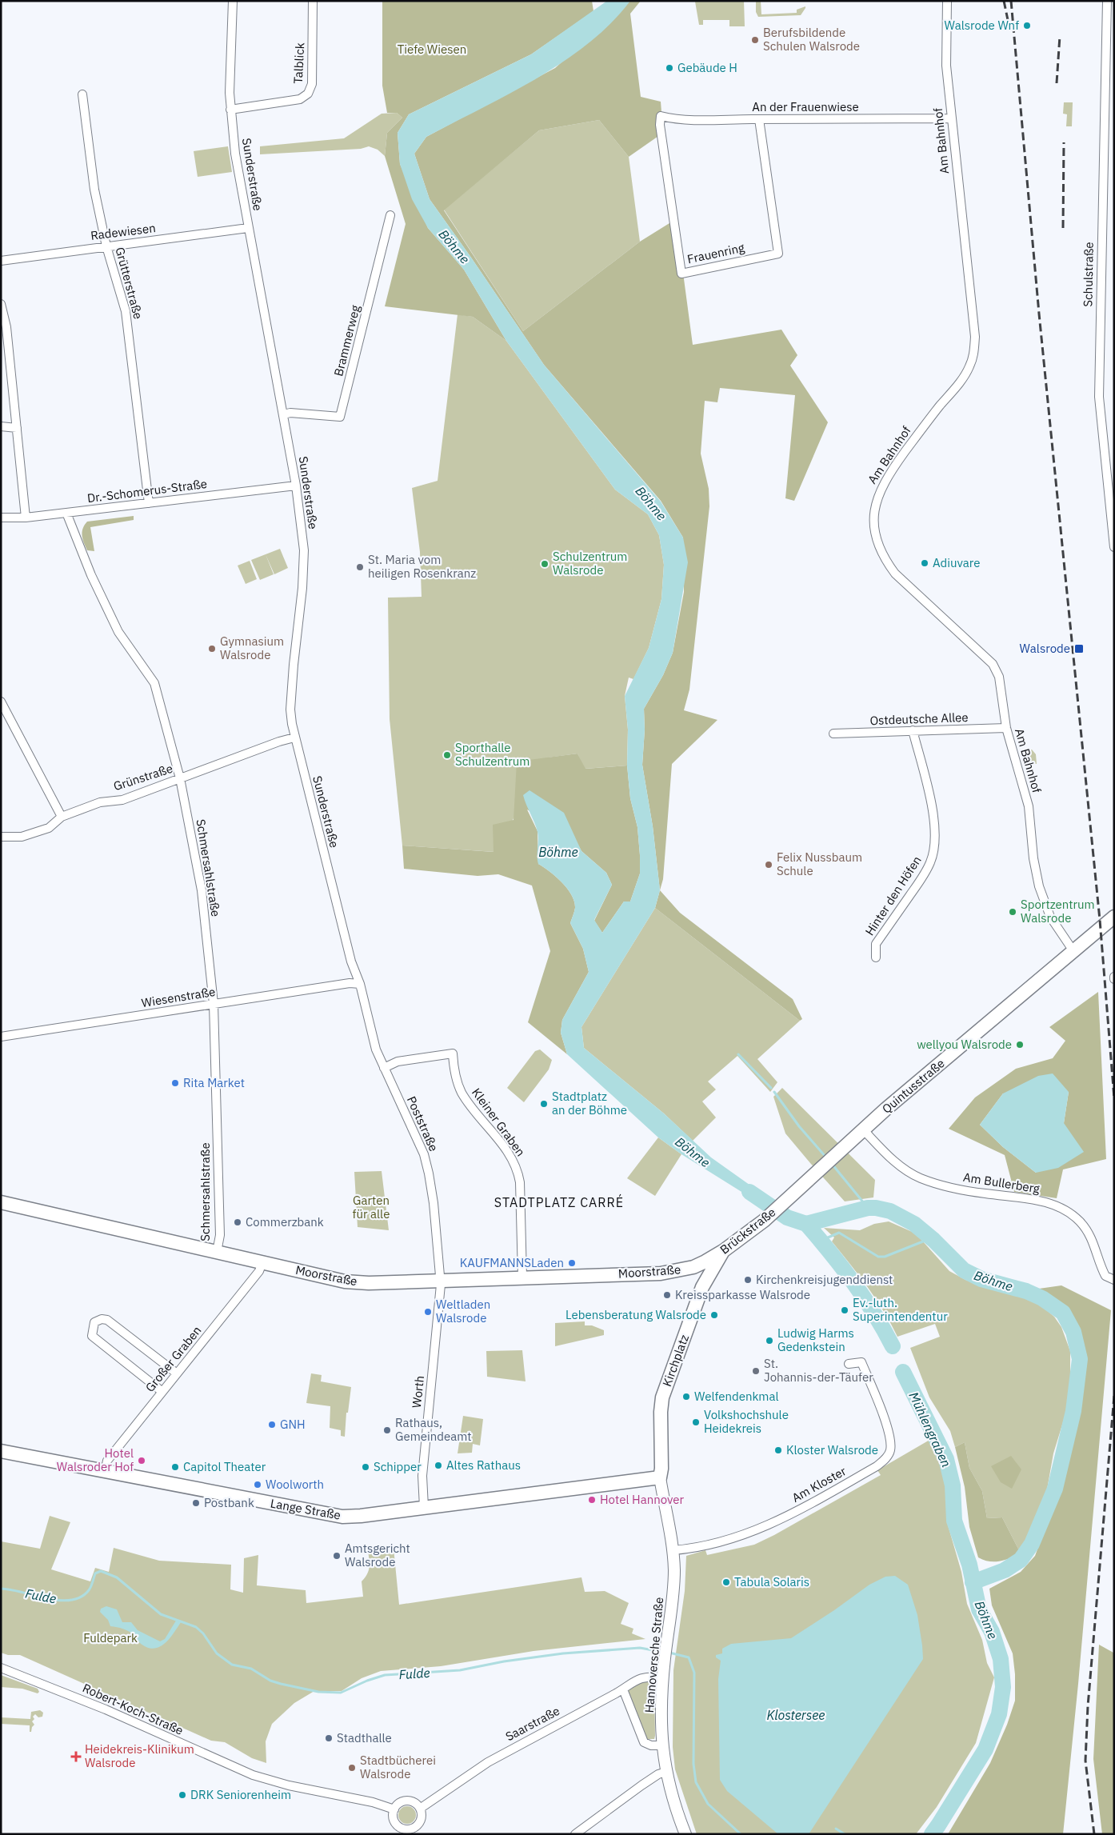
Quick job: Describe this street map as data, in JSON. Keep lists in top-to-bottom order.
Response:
{
  "streets": {
    "main road": [
      "Quintusstraße",
      "Brückstraße",
      "Moorstraße",
      "Kirchplatz",
      "Lange Straße",
      "Hannoversche Straße"
    ],
    "street": [
      "Talblick",
      "An der Frauenwiese",
      "Am Bahnhof",
      "Sunderstraße",
      "Radewiesen",
      "Frauenring",
      "Schulstraße",
      "Grütterstraße",
      "Brammerweg",
      "Dr.-Schomerus-Straße",
      "Ostdeutsche Allee",
      "Grünstraße",
      "Schmersahlstraße",
      "Hinter den Höfen",
      "Wiesenstraße",
      "Kleiner Graben",
      "Poststraße",
      "Am Bullerberg",
      "Großer Graben",
      "Worth",
      "Am Kloster",
      "Robert-Koch-Straße",
      "Saarstraße"
    ]
  },
  "crossings": [
    ["Talblick", "Sunderstraße"],
    ["An der Frauenwiese", "Am Bahnhof"],
    ["An der Frauenwiese", "Frauenring"],
    ["Am Bahnhof", "Ostdeutsche Allee"],
    ["Am Bahnhof", "Quintusstraße"],
    ["Sunderstraße", "Radewiesen"],
    ["Sunderstraße", "Brammerweg"],
    ["Sunderstraße", "Dr.-Schomerus-Straße"],
    ["Sunderstraße", "Grünstraße"],
    ["Sunderstraße", "Wiesenstraße"],
    ["Sunderstraße", "Poststraße"],
    ["Radewiesen", "Grütterstraße"],
    ["Grütterstraße", "Dr.-Schomerus-Straße"],
    ["Dr.-Schomerus-Straße", "Schmersahlstraße"],
    ["Ostdeutsche Allee", "Hinter den Höfen"],
    ["Grünstraße", "Schmersahlstraße"],
    ["Schmersahlstraße", "Wiesenstraße"],
    ["Schmersahlstraße", "Moorstraße"],
    ["Wiesenstraße", "Poststraße"],
    ["Quintusstraße", "Am Bullerberg"],
    ["Quintusstraße", "Brückstraße"],
    ["Kleiner Graben", "Poststraße"],
    ["Kleiner Graben", "Moorstraße"],
    ["Poststraße", "Moorstraße"],
    ["Poststraße", "Worth"],
    ["Brückstraße", "Moorstraße"],
    ["Brückstraße", "Kirchplatz"],
    ["Moorstraße", "Großer Graben"],
    ["Moorstraße", "Worth"],
    ["Großer Graben", "Lange Straße"],
    ["Kirchplatz", "Lange Straße"],
    ["Kirchplatz", "Hannoversche Straße"],
    ["Worth", "Lange Straße"],
    ["Am Kloster", "Hannoversche Straße"],
    ["Lange Straße", "Hannoversche Straße"],
    ["Hannoversche Straße", "Saarstraße"],
    ["Robert-Koch-Straße", "Saarstraße"]
  ],
  "districts": ["STADTPLATZ CARRÉ"],
  "water": [
    "Böhme",
    "Mühlengraben",
    "Fulde",
    "Klostersee"
  ],
  "parks": ["Tiefe Wiesen", "Garten für alle", "Fuldepark"],
  "places": {
    "other": [
      "Walsrode Wnf",
      "Berufsbildende Schulen Walsrode",
      "Gebäude H",
      "Adiuvare",
      "Schulzentrum Walsrode",
      "St. Maria vom heiligen Rosenkranz",
      "Gymnasium Walsrode",
      "Sporthalle Schulzentrum",
      "Felix Nussbaum Schule",
      "Sportzentrum Walsrode",
      "wellyou Walsrode",
      "Rita Market",
      "Stadtplatz an der Böhme",
      "Commerzbank",
      "KAUFMANNSLaden",
      "Kirchenkreisjugenddienst",
      "Kreissparkasse Walsrode",
      "Ev.-luth. Superintendentur",
      "Weltladen Walsrode",
      "Lebensberatung Walsrode",
      "Ludwig Harms Gedenkstein",
      "St. Johannis-der-Täufer",
      "Welfendenkmal",
      "Volkshochshule Heidekreis",
      "GNH",
      "Rathaus, Gemeindeamt",
      "Kloster Walsrode",
      "Hotel Walsroder Hof",
      "Altes Rathaus",
      "Capitol Theater",
      "Schipper",
      "Woolworth",
      "Hotel Hannover",
      "Postbank",
      "Amtsgericht Walsrode",
      "Tabula Solaris",
      "Stadthalle",
      "Stadtbücherei Walsrode",
      "DRK Seniorenheim"
    ],
    "transit": ["Walsrode"],
    "health": ["Heidekreis-Klinikum Walsrode"]
  }
}
